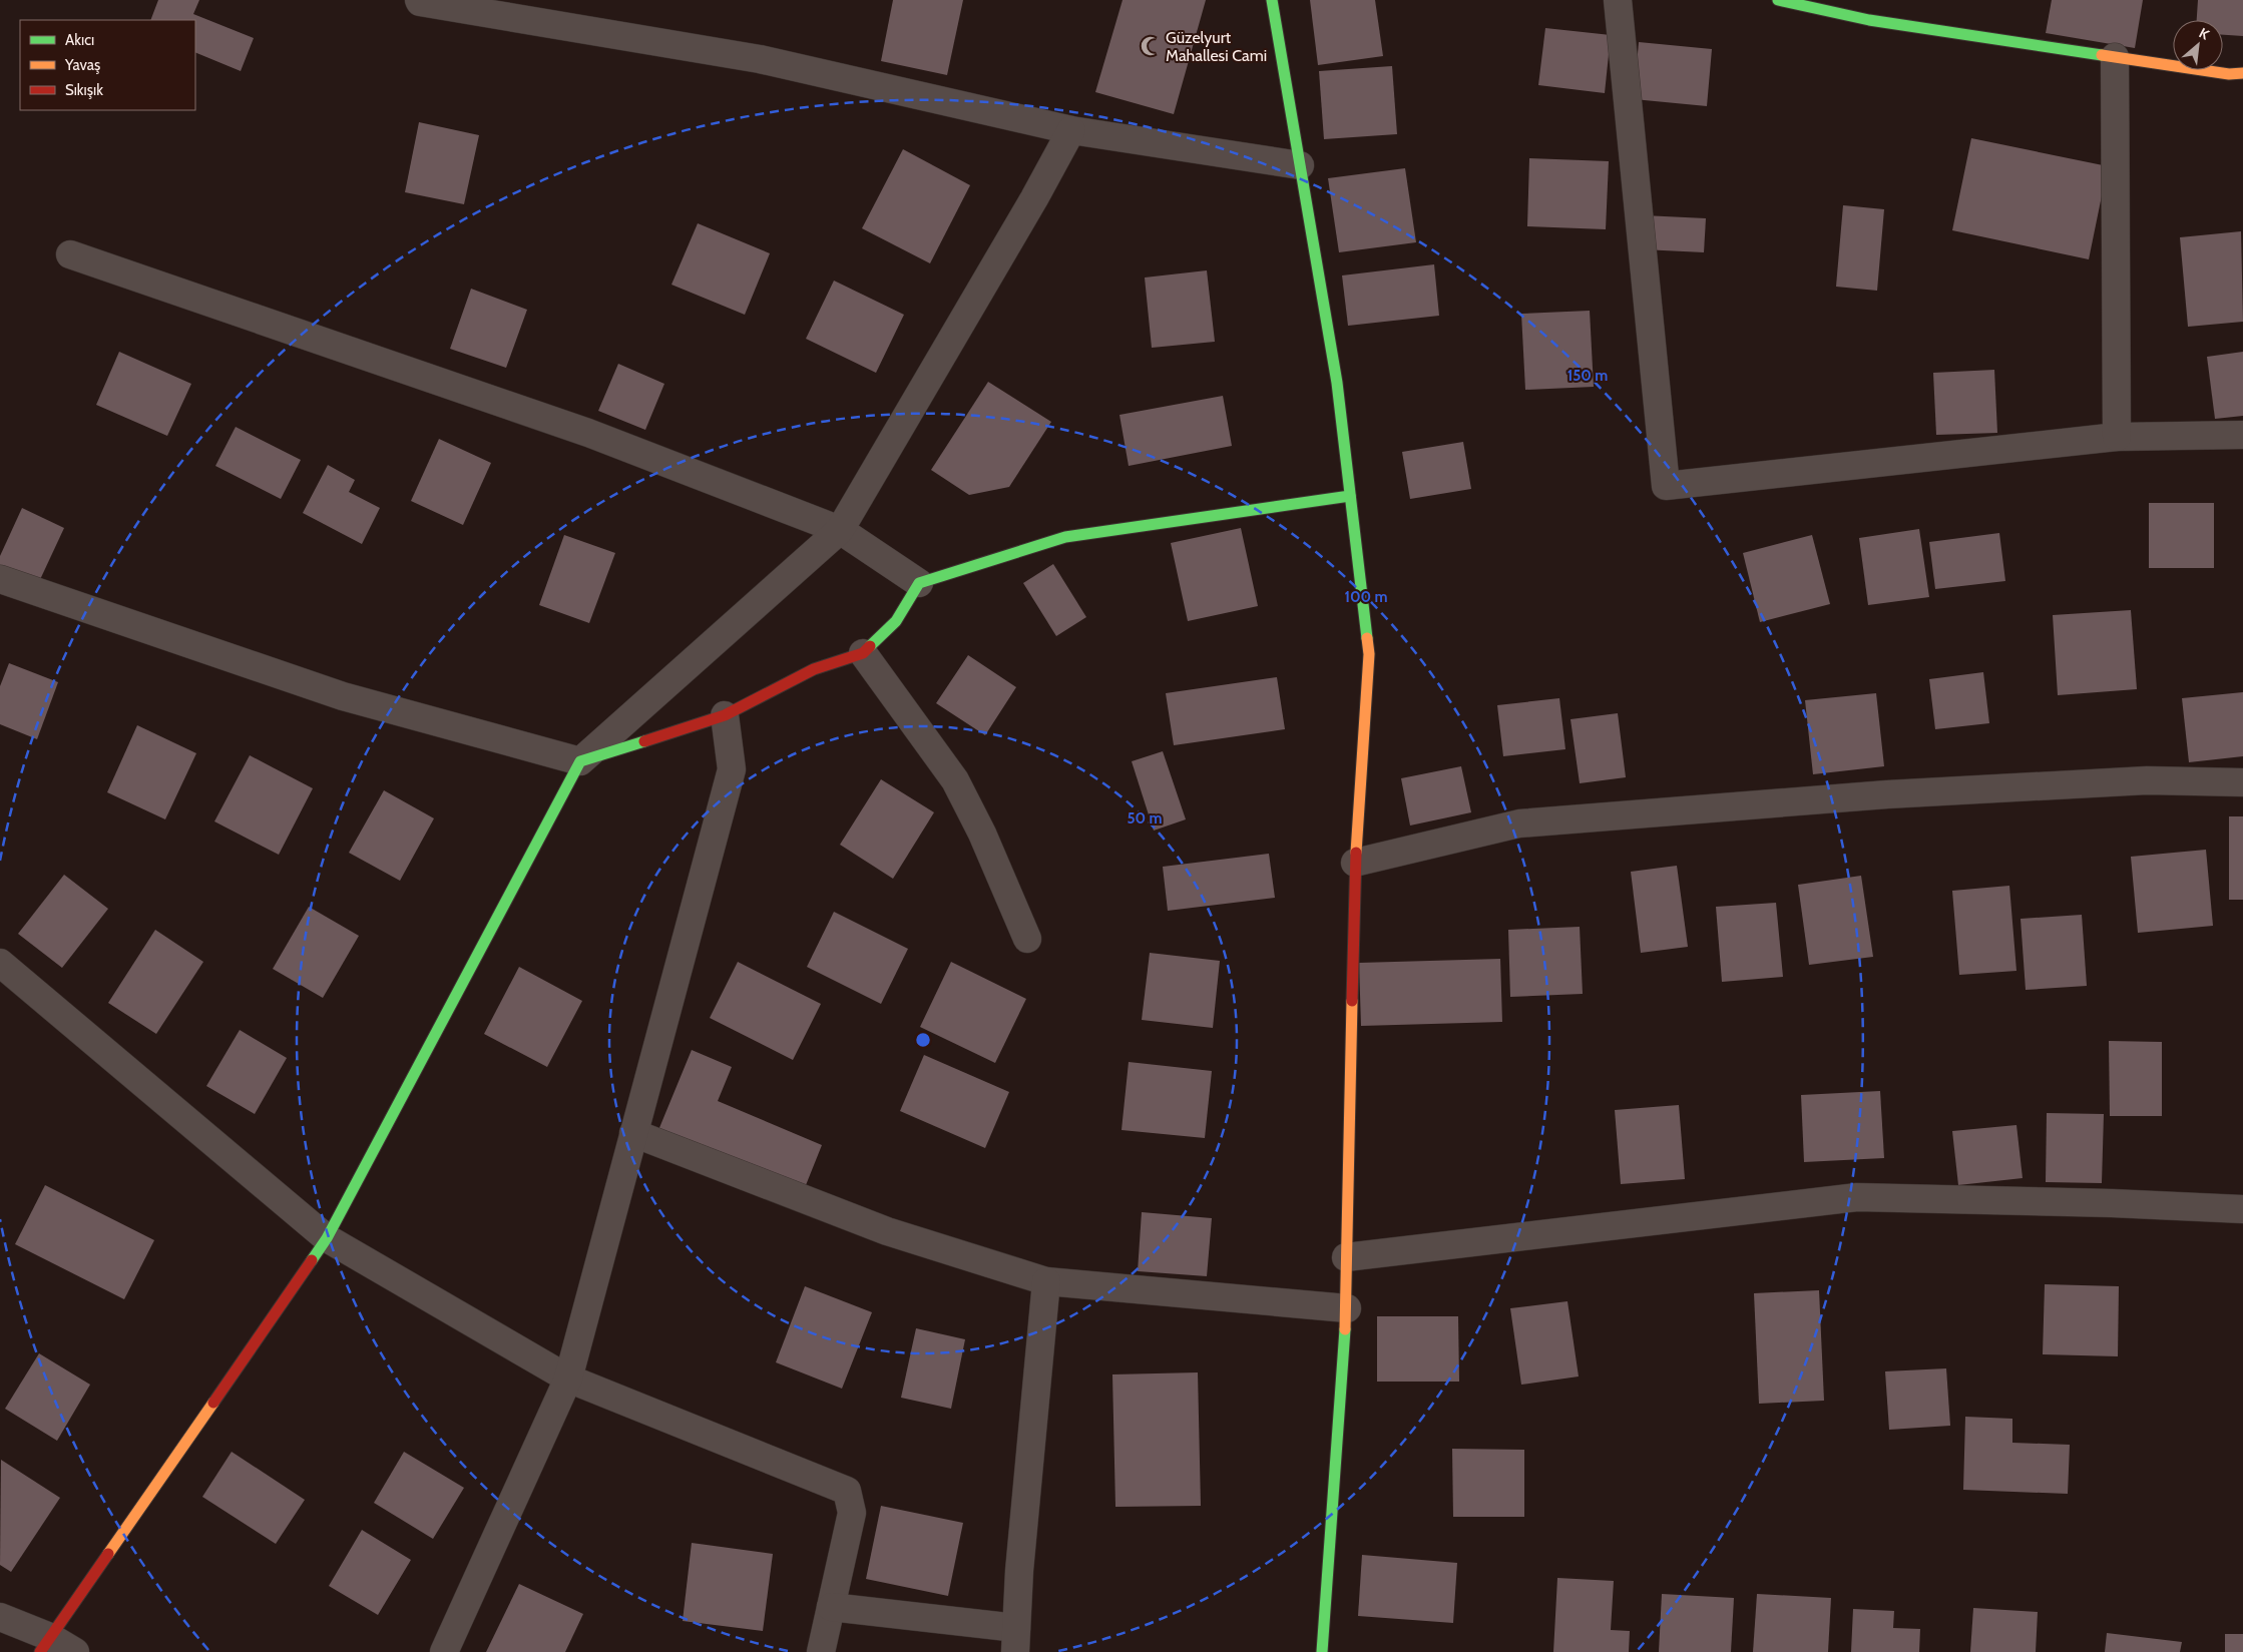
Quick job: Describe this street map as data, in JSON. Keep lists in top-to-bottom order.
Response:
{
  "places": {
    "mosque": ["Güzelyurt Mahallesi Cami"]
  },
  "legend": ["Akıcı", "Yavaş", "Sıkışık"],
  "north": "top right",
  "rings": ["150 m", "100 m", "50 m"]
}
